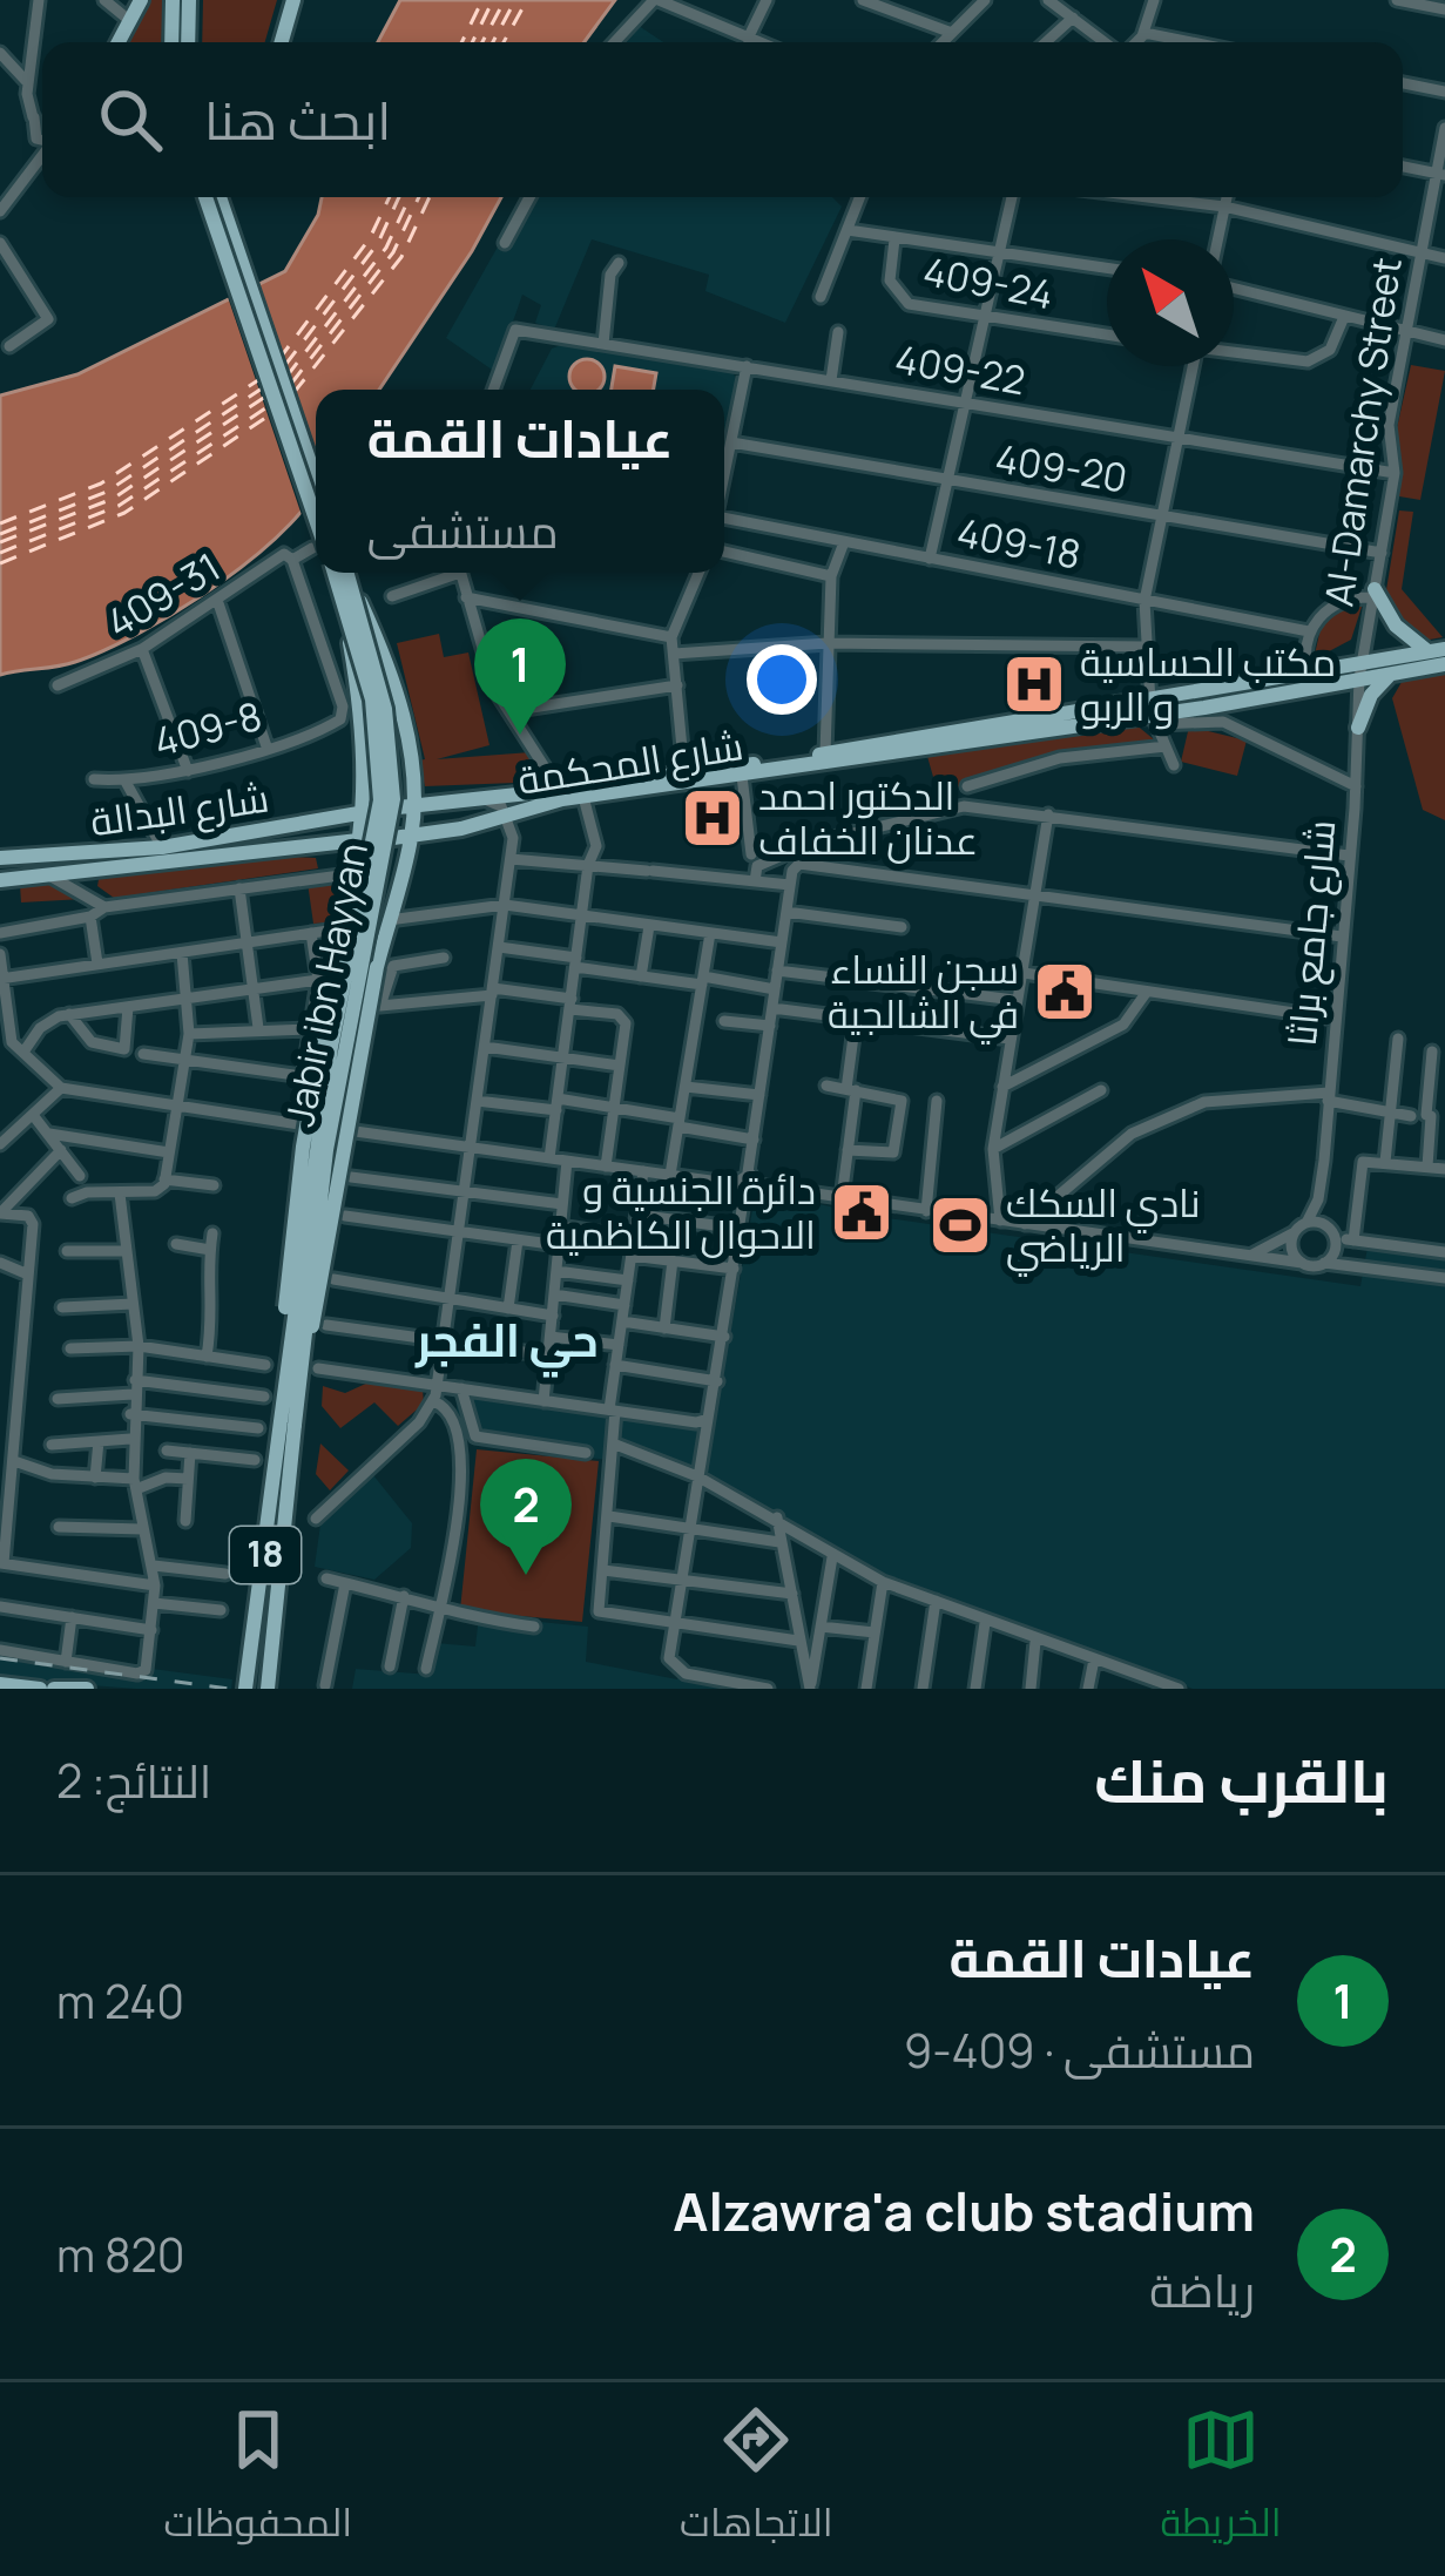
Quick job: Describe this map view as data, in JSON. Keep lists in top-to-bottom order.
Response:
{
  "streets": {
    "main road": [
      "شارع المحكمة",
      "شارع البدالة",
      "Jabir ibn Hayyan",
      "18"
    ],
    "street": [
      "409-24",
      "409-22",
      "Al-Damarchy Street",
      "409-20",
      "409-18",
      "409-31",
      "409-8",
      "شارع جامع براثا"
    ]
  },
  "crossings": [
    ["409-22", "Al-Damarchy Street"],
    ["Al-Damarchy Street", "409-20"],
    ["Al-Damarchy Street", "شارع المحكمة"],
    ["Al-Damarchy Street", "شارع جامع براثا"],
    ["409-31", "409-8"],
    ["شارع المحكمة", "شارع جامع براثا"],
    ["Jabir ibn Hayyan", "18"]
  ],
  "districts": ["حي الفجر"],
  "places": {
    "hospital": ["مكتب الحساسية و الربو", "الدكتور احمد عدنان الخفاف"],
    "public building": ["سجن النساء في الشالجية", "دائرة الجنسية و الاحوال الكاظمية"],
    "sports": ["نادي السكك الرياضي"]
  },
  "north": "top left",
  "page": {
    "search": "ابحث هنا",
    "popup": ["عيادات القمة", "مستشفى"],
    "pins": ["1", "2"],
    "heading": ["بالقرب منك", "النتائج: 2"],
    "list": [
      {
        "mark": "1",
        "name": "عيادات القمة",
        "note": "مستشفى · 409-9",
        "value": "240 m"
      },
      {
        "mark": "2",
        "name": "Alzawra'a club stadium",
        "note": "رياضة",
        "value": "820 m"
      }
    ],
    "nav": ["الخريطة", "الاتجاهات", "المحفوظات"]
  }
}
